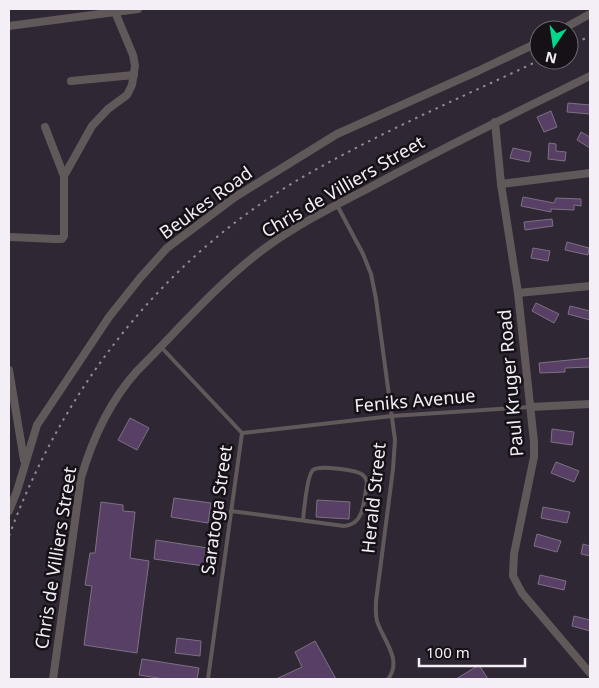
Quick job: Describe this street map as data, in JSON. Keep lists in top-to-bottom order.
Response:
{
  "streets": {
    "street": [
      "Chris de Villiers Street",
      "Beukes Road",
      "Paul Kruger Road",
      "Feniks Avenue"
    ],
    "lane": ["Herald Street", "Saratoga Street"]
  },
  "crossings": [
    ["Chris de Villiers Street", "Paul Kruger Road"],
    ["Chris de Villiers Street", "Herald Street"],
    ["Chris de Villiers Street", "Saratoga Street"],
    ["Paul Kruger Road", "Feniks Avenue"],
    ["Feniks Avenue", "Herald Street"],
    ["Feniks Avenue", "Saratoga Street"]
  ],
  "scale_bar": "100 m",
  "north": "bottom"
}
